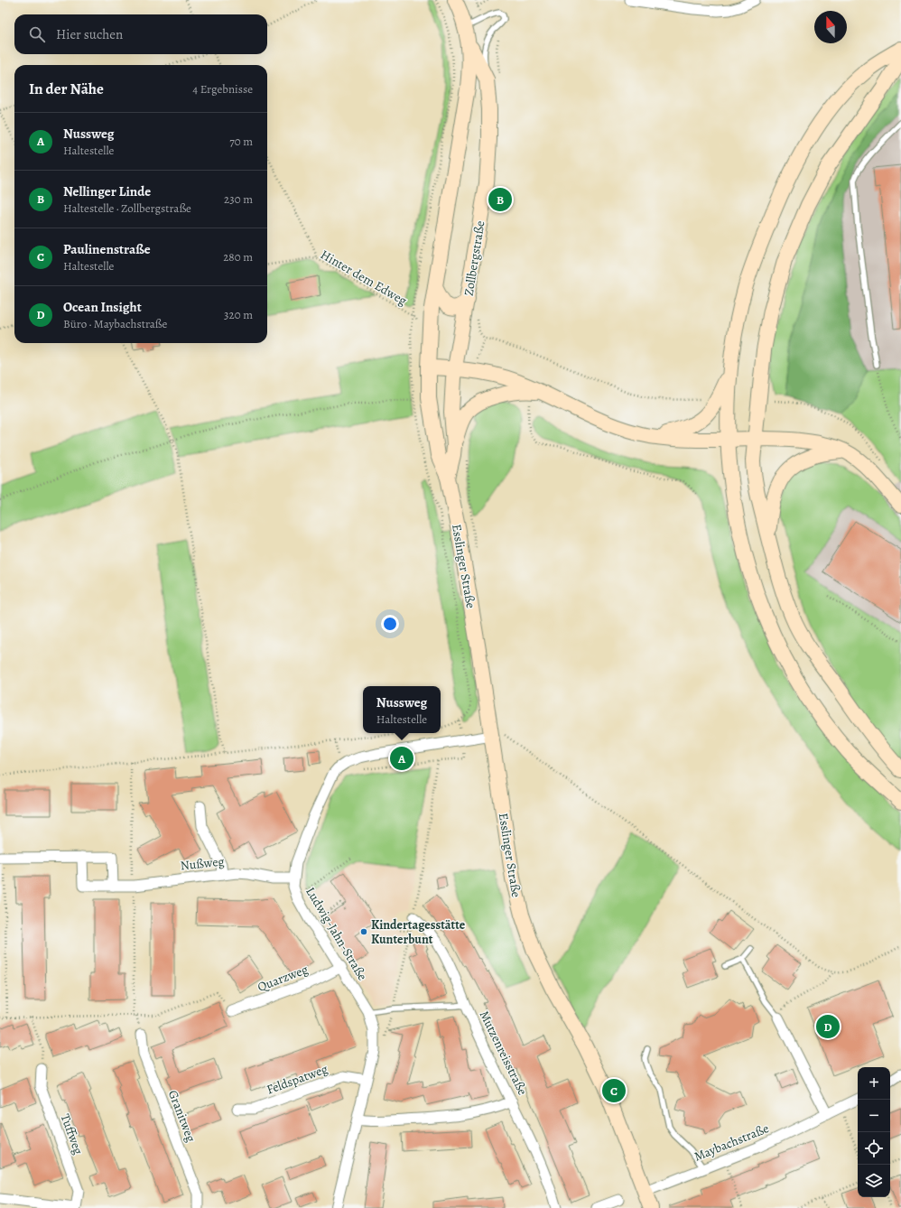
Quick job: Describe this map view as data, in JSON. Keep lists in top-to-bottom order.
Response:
{
  "streets": {
    "main road": ["Zollbergstraße", "Esslinger Straße"],
    "street": [
      "Nußweg",
      "Ludwig-Jahn-Straße",
      "Quarzweg",
      "Mutzenreisstraße",
      "Feldspatweg",
      "Granitweg",
      "Tuffweg",
      "Maybachstraße"
    ],
    "path": ["Hinter dem Edweg"]
  },
  "crossings": [
    ["Zollbergstraße", "Esslinger Straße"],
    ["Esslinger Straße", "Ludwig-Jahn-Straße"],
    ["Esslinger Straße", "Maybachstraße"],
    ["Nußweg", "Ludwig-Jahn-Straße"],
    ["Ludwig-Jahn-Straße", "Quarzweg"],
    ["Ludwig-Jahn-Straße", "Feldspatweg"]
  ],
  "places": ["Kindertagesstätte Kunterbunt"],
  "north": "top",
  "page": {
    "search": "Hier suchen",
    "heading": ["In der Nähe", "4 Ergebnisse"],
    "list": [
      {
        "mark": "A",
        "name": "Nussweg",
        "note": "Haltestelle",
        "value": "70 m"
      },
      {
        "mark": "B",
        "name": "Nellinger Linde",
        "note": "Haltestelle · Zollbergstraße",
        "value": "230 m"
      },
      {
        "mark": "C",
        "name": "Paulinenstraße",
        "note": "Haltestelle",
        "value": "280 m"
      },
      {
        "mark": "D",
        "name": "Ocean Insight",
        "note": "Büro · Maybachstraße",
        "value": "320 m"
      }
    ],
    "pins": [
      "B",
      "A",
      "D",
      "C"
    ],
    "popup": ["Nussweg", "Haltestelle"],
    "map_buttons": ["+", "−"]
  }
}
